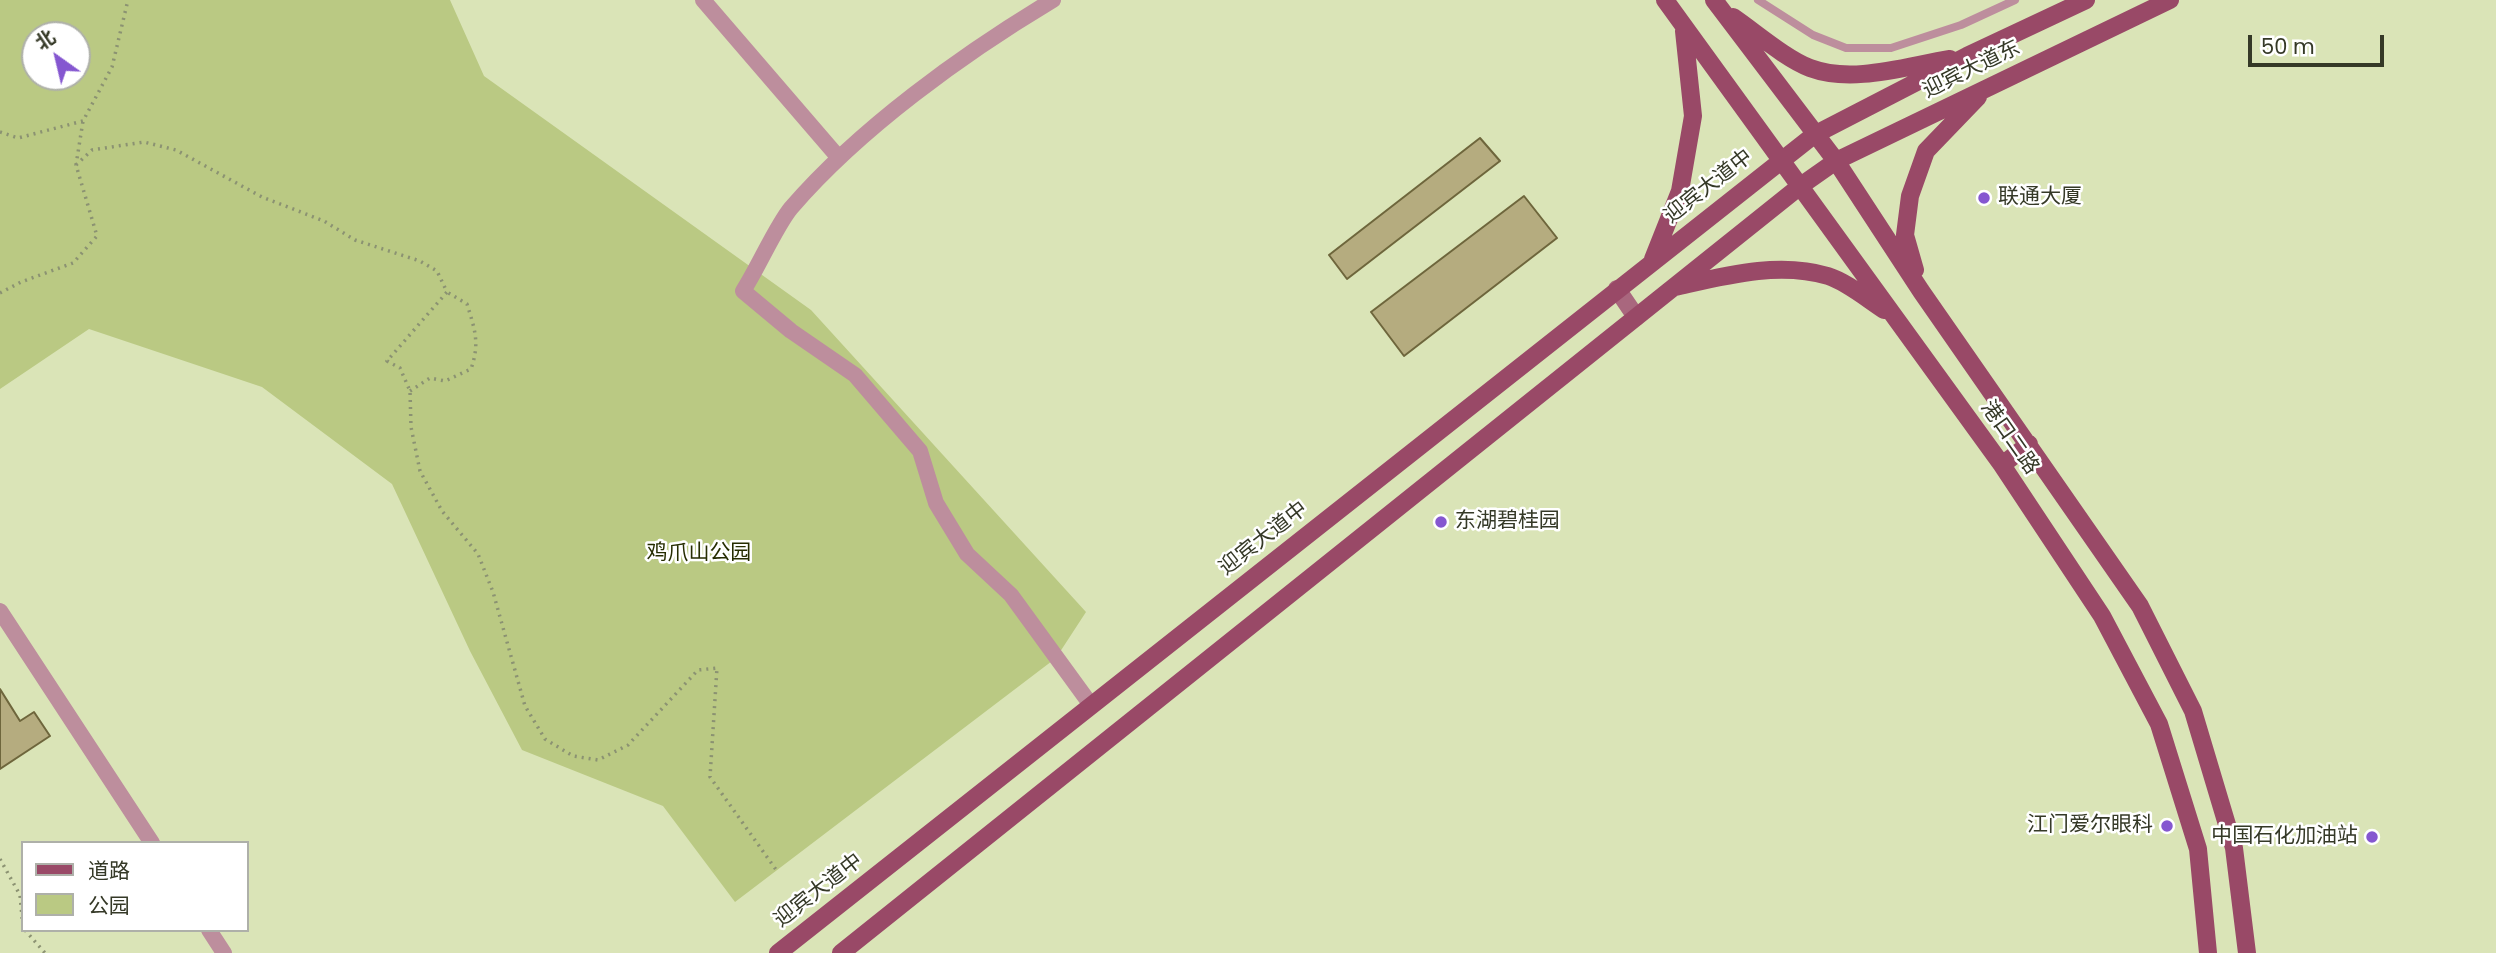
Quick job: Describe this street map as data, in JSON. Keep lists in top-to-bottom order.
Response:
{
  "streets": {
    "main road": ["迎宾大道东", "迎宾大道中", "港口二路"]
  },
  "crossings": [
    ["迎宾大道东", "迎宾大道中"],
    ["迎宾大道东", "港口二路"],
    ["迎宾大道中", "港口二路"]
  ],
  "parks": ["鸡爪山公园"],
  "places": [
    "联通大厦",
    "东湖碧桂园",
    "江门爱尔眼科",
    "中国石化加油站"
  ],
  "legend": ["道路", "公园"],
  "scale_bar": "50 m",
  "north": "top left"
}
